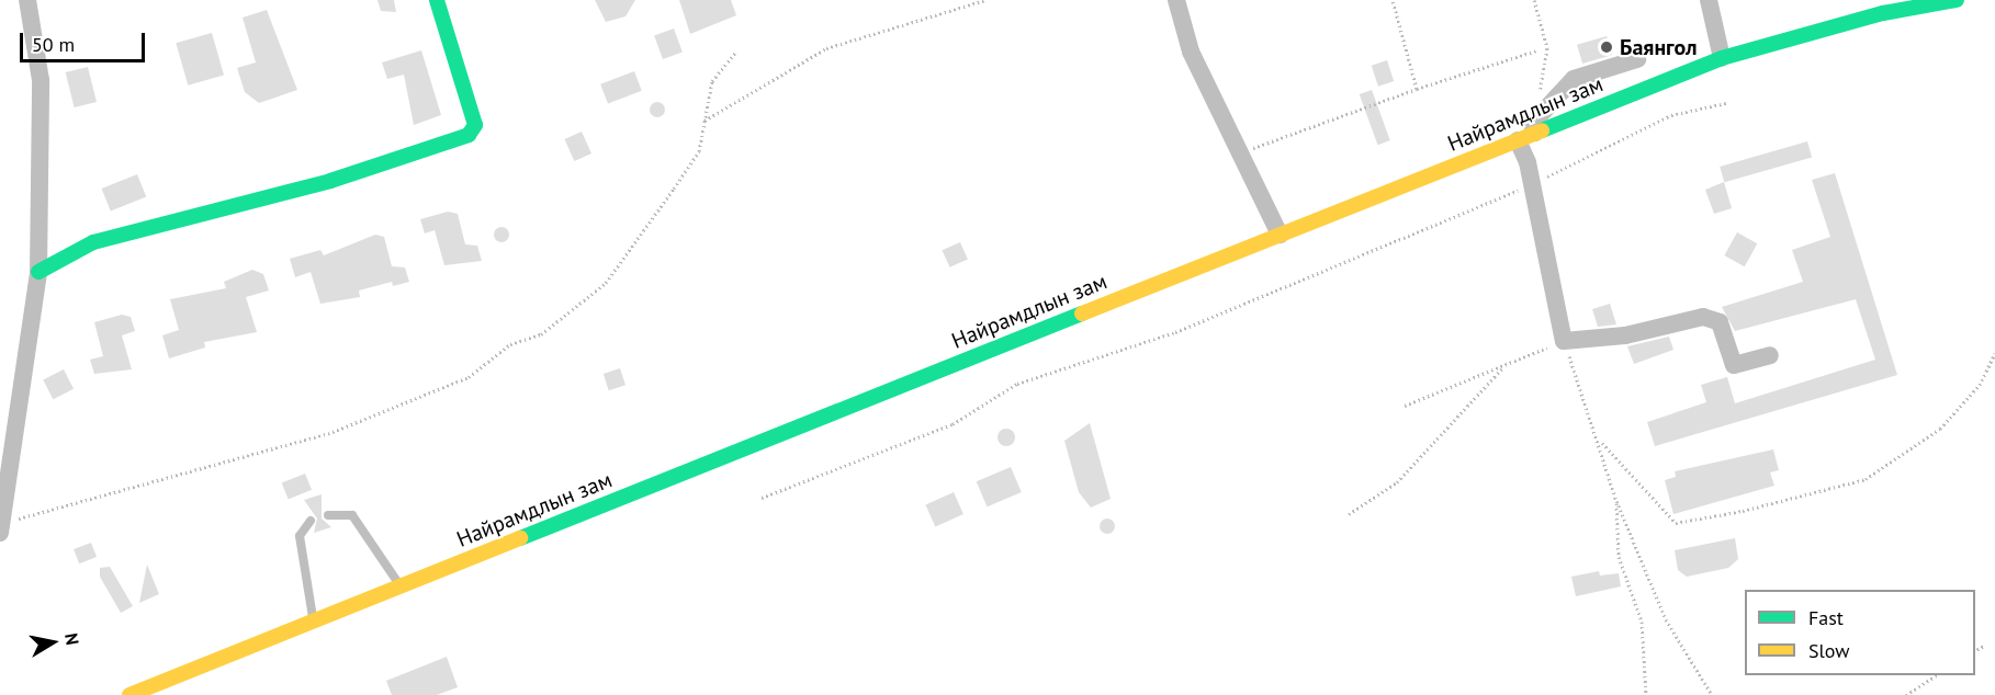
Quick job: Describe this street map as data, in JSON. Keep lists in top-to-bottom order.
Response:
{
  "streets": {
    "main road": ["Найрамдлын зам"]
  },
  "places": ["Баянгол"],
  "legend": ["Fast", "Slow"],
  "scale_bar": "50 m",
  "north": "right"
}
